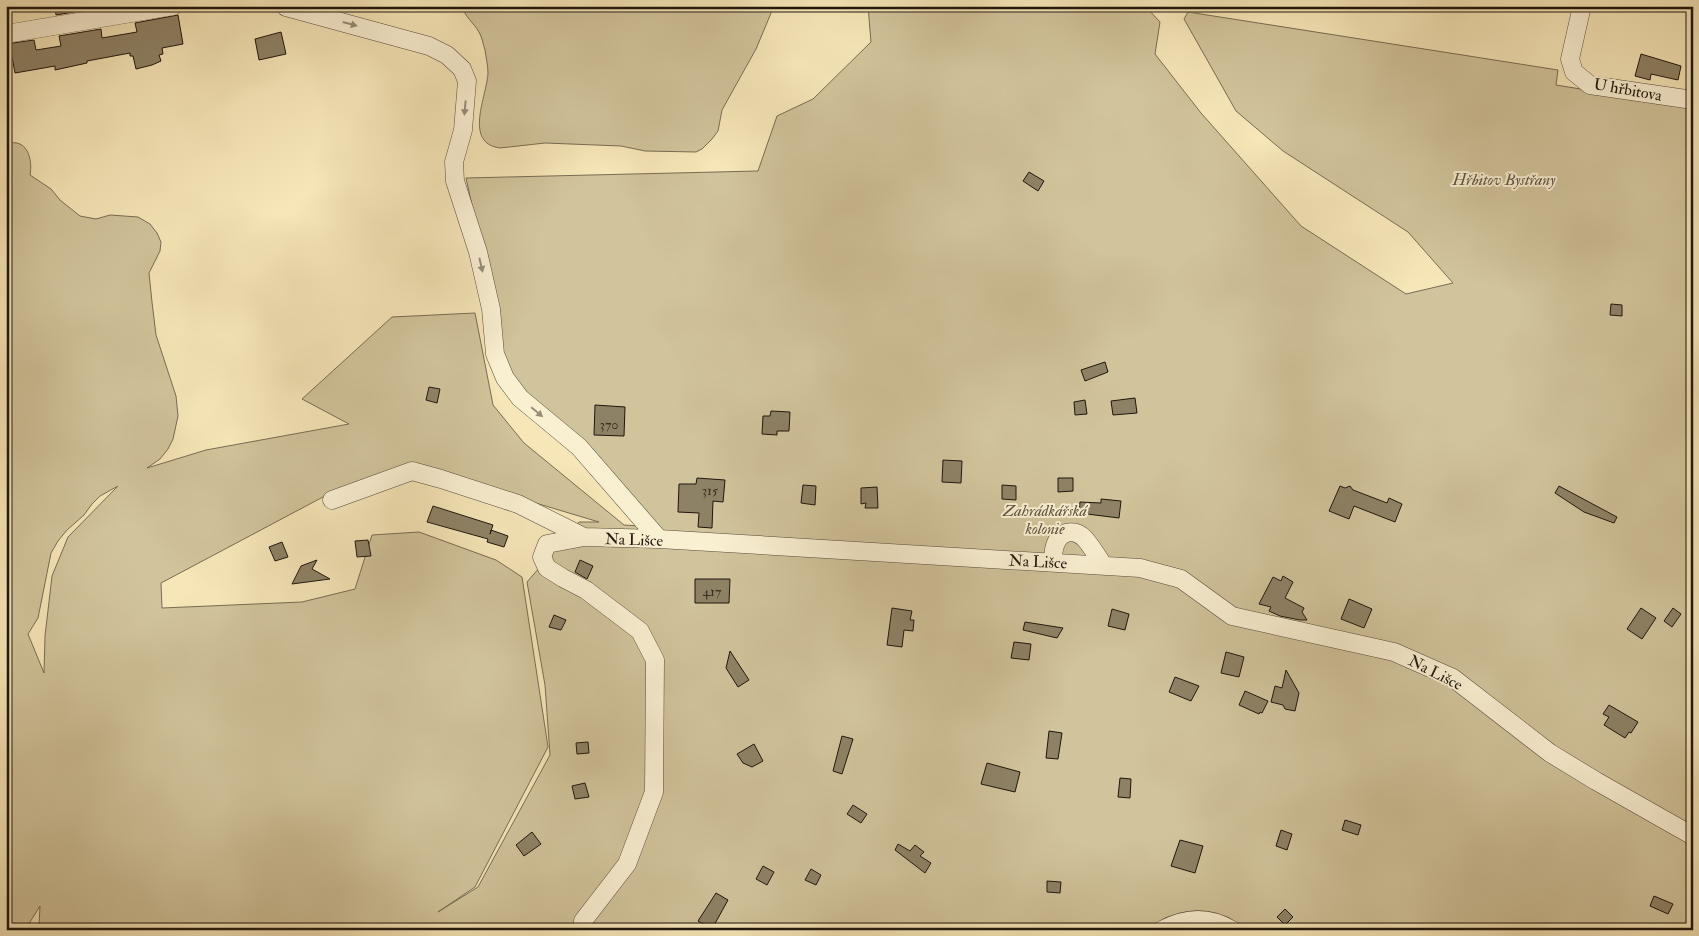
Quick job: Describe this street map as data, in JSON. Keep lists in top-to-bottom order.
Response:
{
  "streets": {
    "street": ["U hřbitova", "Na Lišce"]
  },
  "parks": ["Hřbitov Bystřany", "Zahrádkářská kolonie"],
  "house_numbers": ["370", "315", "417"]
}
